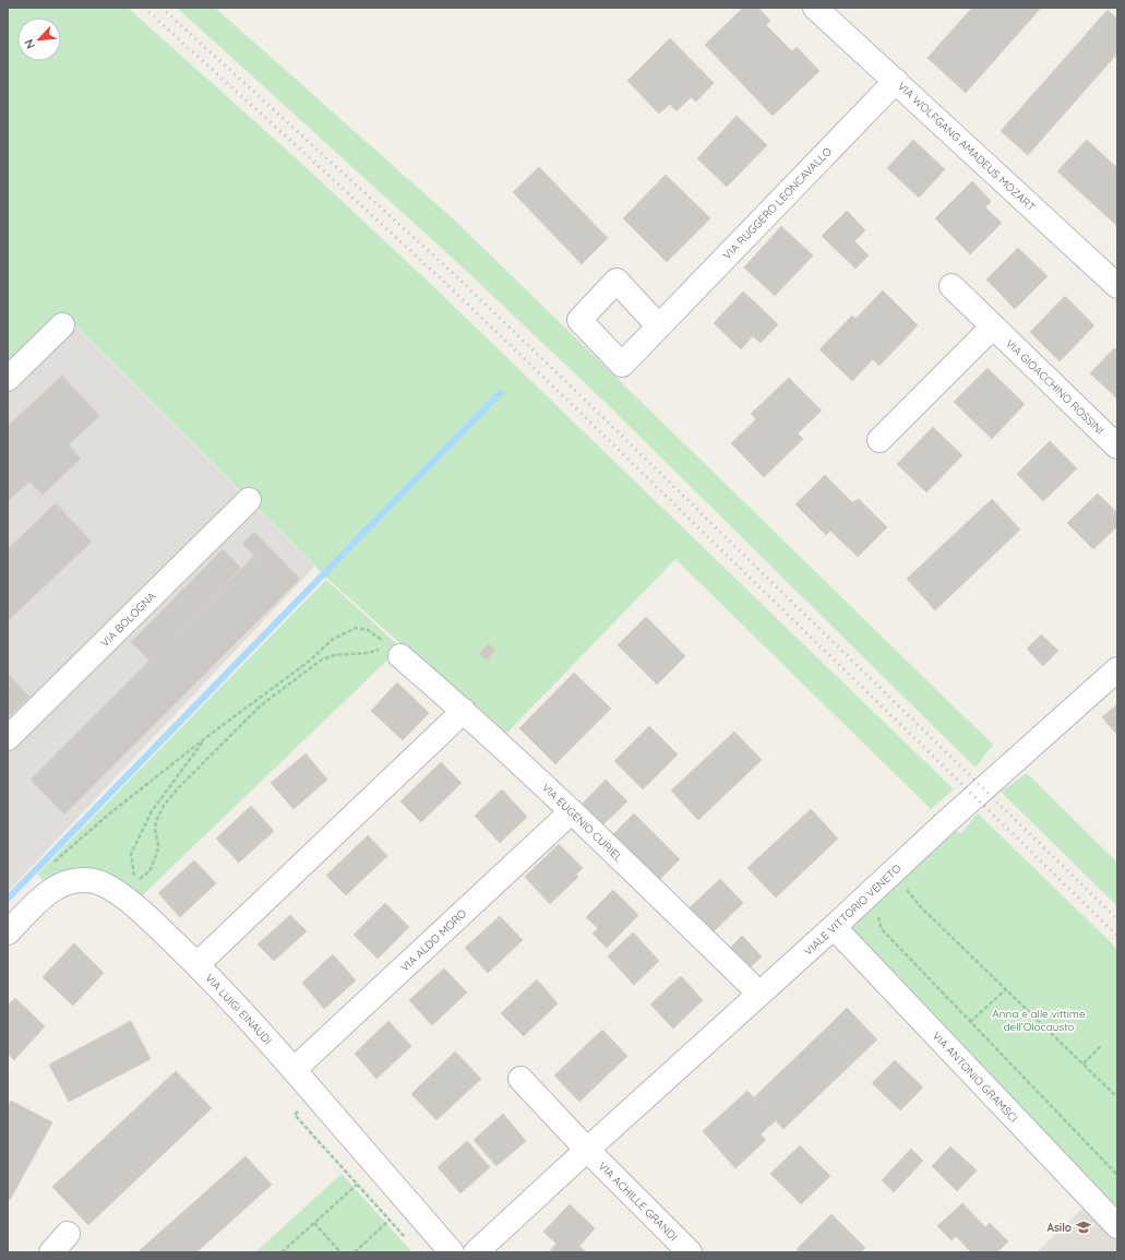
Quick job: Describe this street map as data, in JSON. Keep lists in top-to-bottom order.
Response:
{
  "streets": {
    "street": [
      "VIA WOLFGANG AMADEUS MOZART",
      "VIA RUGGERO LEONCAVALLO",
      "VIA GIOACCHINO ROSSINI",
      "VIA BOLOGNA",
      "VIA EUGENIO CURIEL",
      "VIALE VITTORIO VENETO",
      "VIA ALDO MORO",
      "VIA LUIGI EINAUDI",
      "VIA ANTONIO GRAMSCI",
      "VIA ACHILLE GRANDI"
    ]
  },
  "crossings": [
    ["VIA WOLFGANG AMADEUS MOZART", "VIA RUGGERO LEONCAVALLO"],
    ["VIA EUGENIO CURIEL", "VIALE VITTORIO VENETO"],
    ["VIA EUGENIO CURIEL", "VIA ALDO MORO"],
    ["VIA EUGENIO CURIEL", "VIA LUIGI EINAUDI"],
    ["VIALE VITTORIO VENETO", "VIA ANTONIO GRAMSCI"],
    ["VIALE VITTORIO VENETO", "VIA ACHILLE GRANDI"],
    ["VIA ALDO MORO", "VIA LUIGI EINAUDI"]
  ],
  "parks": ["Anna e alle vittime dell’Olocausto"],
  "places": {
    "school or university": ["Asilo"]
  },
  "north": "bottom left"
}
